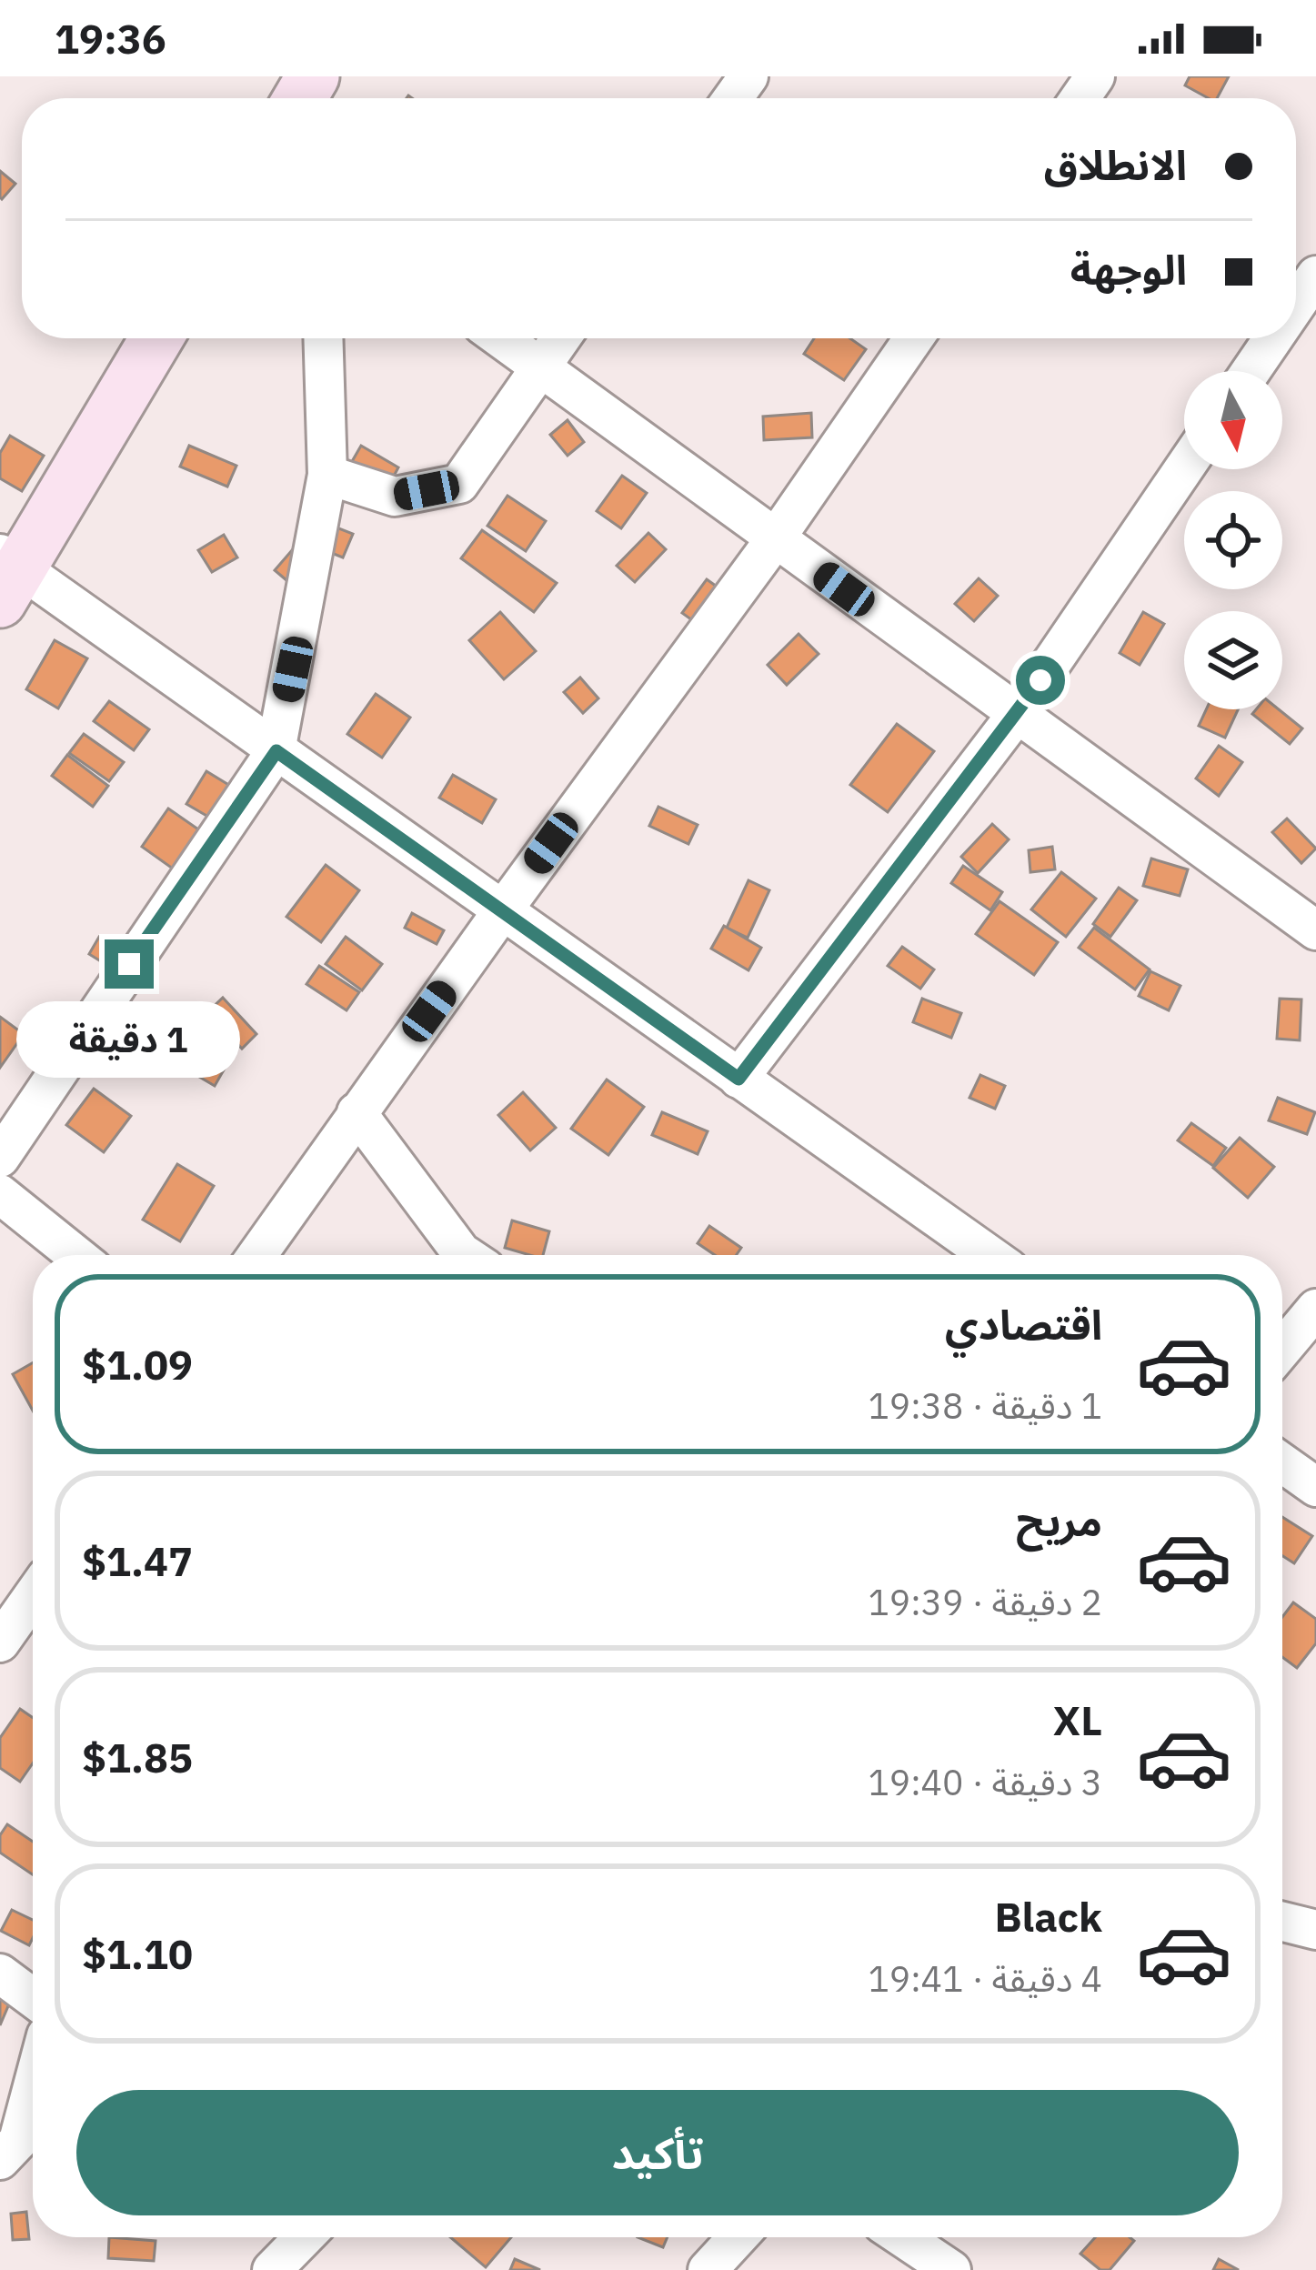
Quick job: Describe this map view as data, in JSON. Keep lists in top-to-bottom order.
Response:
{
  "north": "bottom",
  "page": {
    "status": "19:36",
    "banner": ["الانطلاق", "الوجهة"],
    "bubble": "1 دقيقة",
    "list": [
      {
        "name": "اقتصادي",
        "note": "1 دقيقة · 19:38",
        "value": "$1.09"
      },
      {
        "name": "مريح",
        "note": "2 دقيقة · 19:39",
        "value": "$1.47"
      },
      {
        "name": "XL",
        "note": "3 دقيقة · 19:40",
        "value": "$1.85"
      },
      {
        "name": "Black",
        "note": "4 دقيقة · 19:41",
        "value": "$1.10"
      }
    ],
    "buttons": "تأكيد"
  }
}
